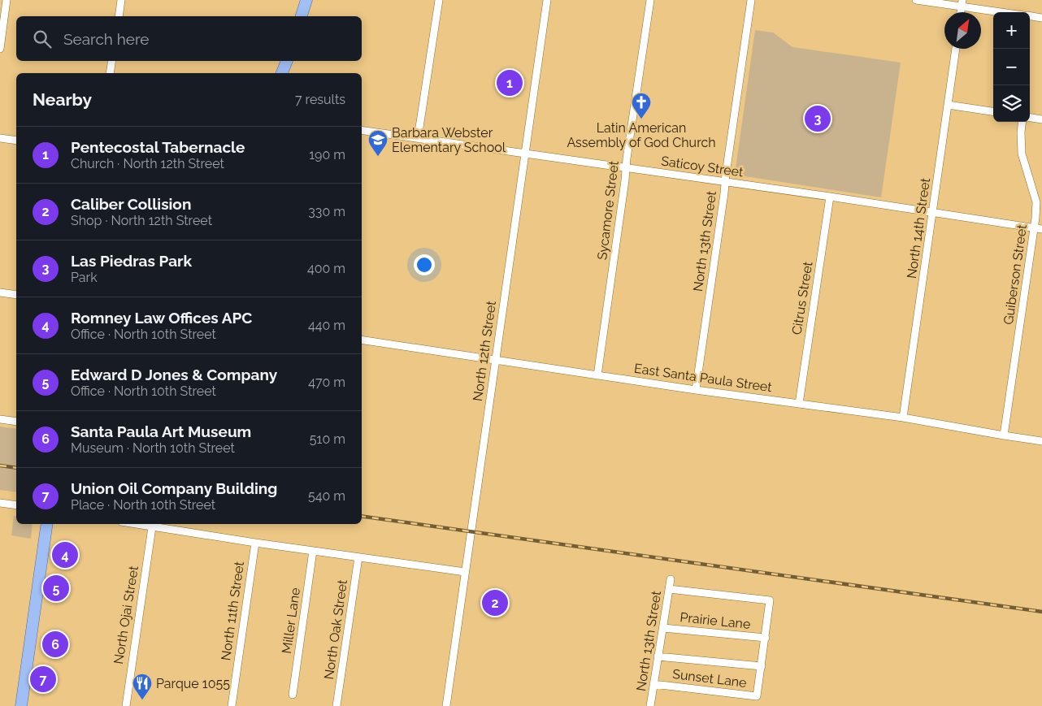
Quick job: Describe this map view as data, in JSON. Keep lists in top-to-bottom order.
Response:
{
  "streets": {
    "street": [
      "Saticoy Street",
      "Sycamore Street",
      "North 14th Street",
      "North 13th Street",
      "Guiberson Street",
      "Citrus Street",
      "North 12th Street",
      "East Santa Paula Street",
      "North 11th Street",
      "North Ojai Street",
      "Miller Lane",
      "Prairie Lane",
      "North Oak Street",
      "Sunset Lane"
    ]
  },
  "crossings": [
    ["Saticoy Street", "Sycamore Street"],
    ["Saticoy Street", "North 14th Street"],
    ["Saticoy Street", "North 13th Street"],
    ["Saticoy Street", "Guiberson Street"],
    ["Saticoy Street", "Citrus Street"],
    ["Saticoy Street", "North 12th Street"],
    ["Sycamore Street", "East Santa Paula Street"],
    ["North 14th Street", "East Santa Paula Street"],
    ["North 13th Street", "East Santa Paula Street"],
    ["North 13th Street", "Prairie Lane"],
    ["North 13th Street", "Sunset Lane"],
    ["Guiberson Street", "East Santa Paula Street"],
    ["Citrus Street", "East Santa Paula Street"],
    ["North 12th Street", "East Santa Paula Street"]
  ],
  "places": {
    "church": ["Latin American Assembly of God Church"],
    "school or university": ["Barbara Webster Elementary School"],
    "restaurant": ["Parque 1055"]
  },
  "north": "top right",
  "page": {
    "map_buttons": ["+", "−"],
    "search": "Search here",
    "pins": [
      "1",
      "3",
      "4",
      "5",
      "2",
      "6",
      "7"
    ],
    "heading": ["Nearby", "7 results"],
    "list": [
      {
        "mark": "1",
        "name": "Pentecostal Tabernacle",
        "note": "Church · North 12th Street",
        "value": "190 m"
      },
      {
        "mark": "2",
        "name": "Caliber Collision",
        "note": "Shop · North 12th Street",
        "value": "330 m"
      },
      {
        "mark": "3",
        "name": "Las Piedras Park",
        "note": "Park",
        "value": "400 m"
      },
      {
        "mark": "4",
        "name": "Romney Law Offices APC",
        "note": "Office · North 10th Street",
        "value": "440 m"
      },
      {
        "mark": "5",
        "name": "Edward D Jones & Company",
        "note": "Office · North 10th Street",
        "value": "470 m"
      },
      {
        "mark": "6",
        "name": "Santa Paula Art Museum",
        "note": "Museum · North 10th Street",
        "value": "510 m"
      },
      {
        "mark": "7",
        "name": "Union Oil Company Building",
        "note": "Place · North 10th Street",
        "value": "540 m"
      }
    ]
  }
}
